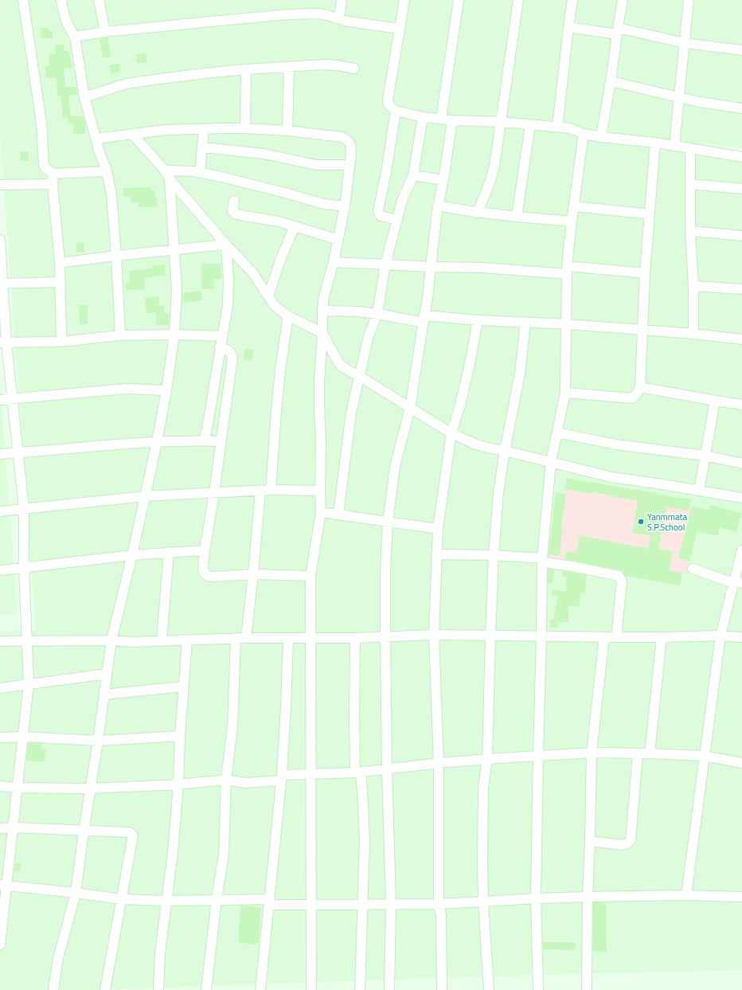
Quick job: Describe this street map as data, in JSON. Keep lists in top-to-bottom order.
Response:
{
  "places": ["Yanmmata S.P.School"]
}
